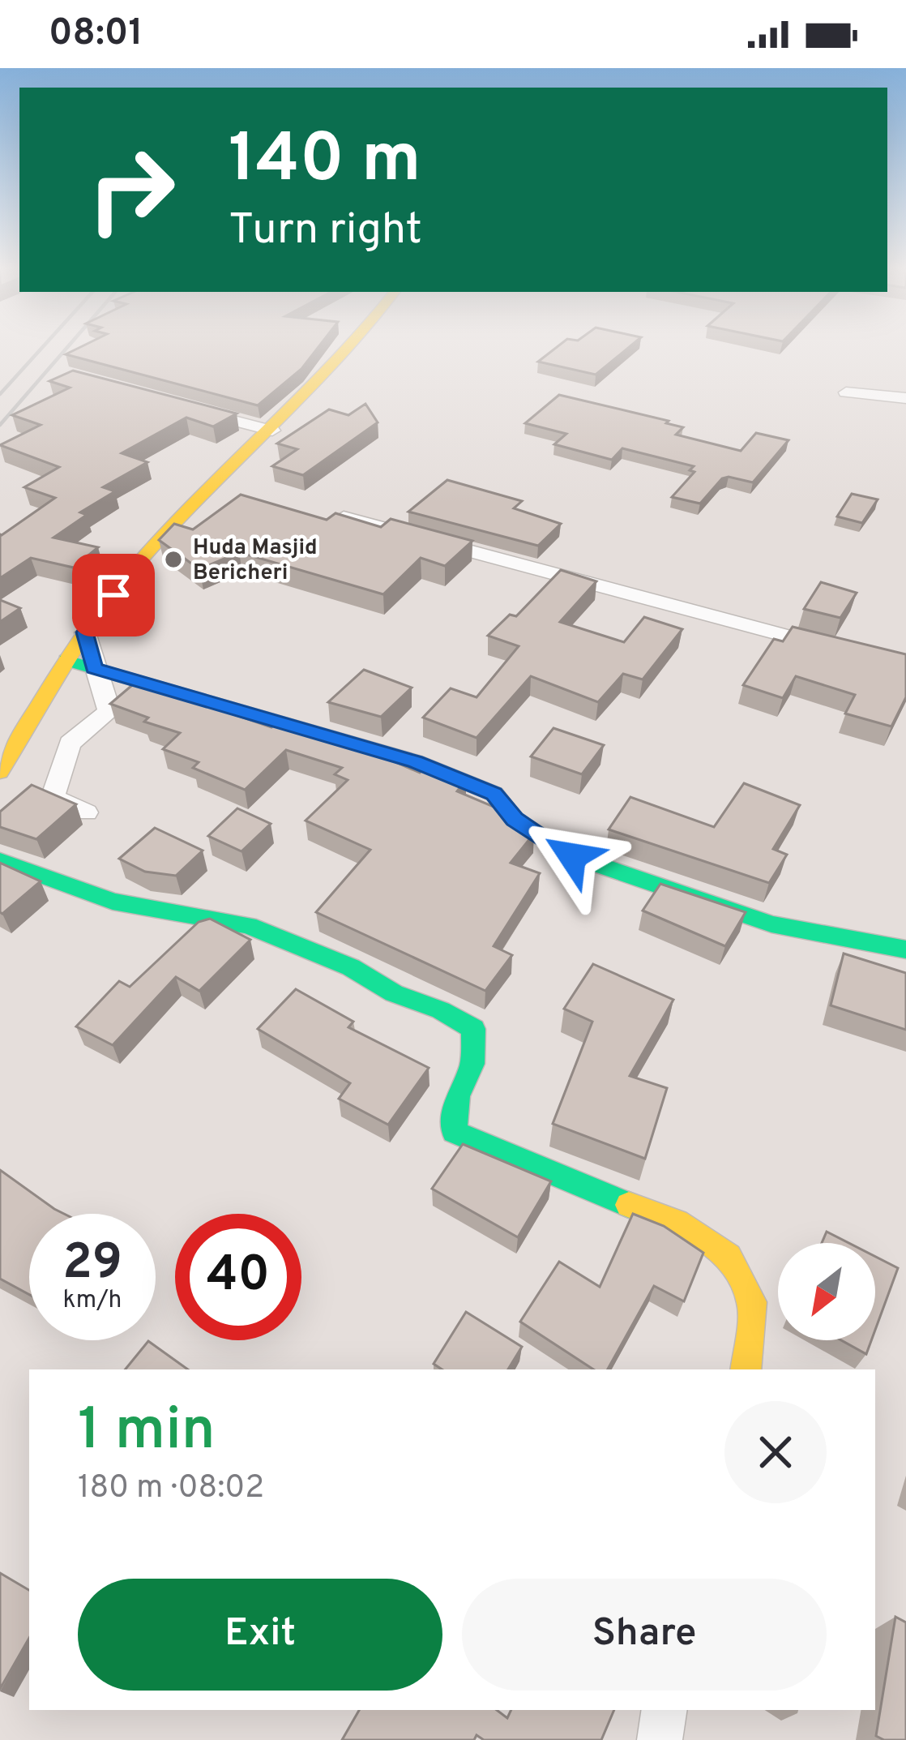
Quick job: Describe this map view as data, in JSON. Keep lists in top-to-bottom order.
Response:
{
  "places": ["Huda Masjid Bericheri"],
  "north": "bottom left",
  "page": {
    "status": "08:01",
    "turn": ["140 m", "Turn right"],
    "speed": "29 km/h",
    "limit": "40",
    "heading": ["1 min", "180 m · 08:02"],
    "buttons": ["Exit", "Share"]
  }
}
